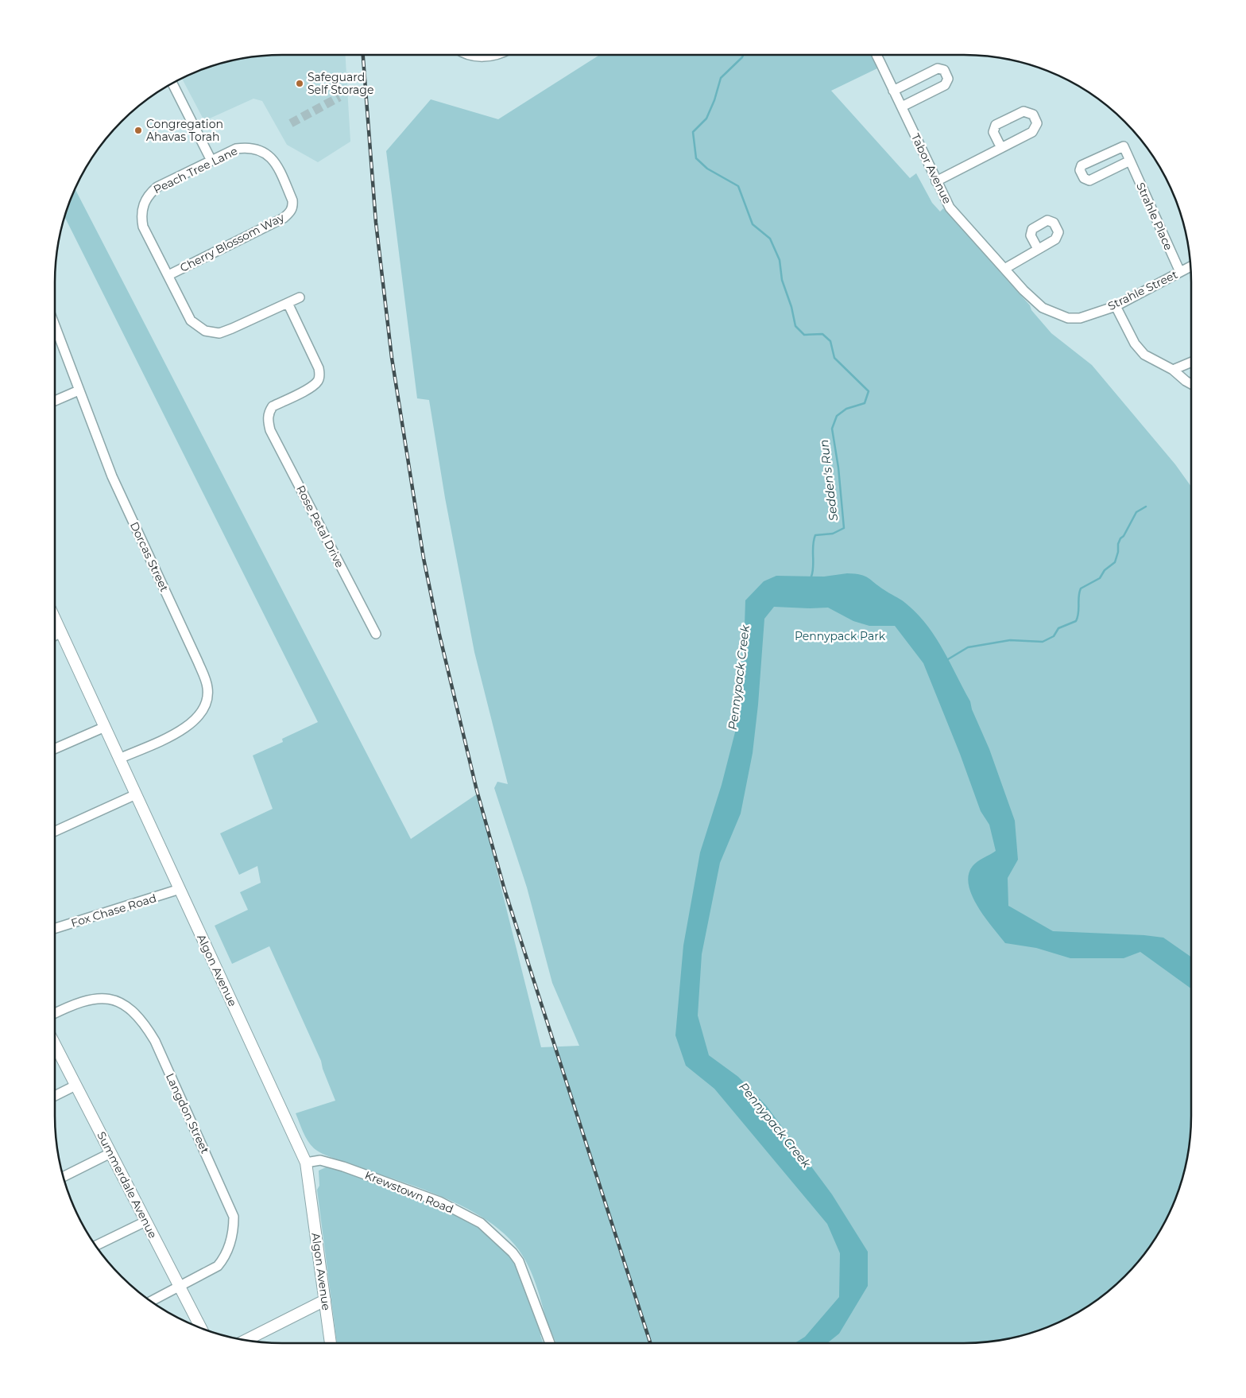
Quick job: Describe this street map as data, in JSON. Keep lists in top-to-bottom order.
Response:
{
  "streets": {
    "street": [
      "Tabor Avenue",
      "Peach Tree Lane",
      "Strahle Place",
      "Cherry Blossom Way",
      "Strahle Street",
      "Rose Petal Drive",
      "Dorcas Street",
      "Fox Chase Road",
      "Algon Avenue",
      "Langdon Street",
      "Summerdale Avenue",
      "Krewstown Road"
    ]
  },
  "crossings": [
    ["Tabor Avenue", "Strahle Street"],
    ["Peach Tree Lane", "Cherry Blossom Way"],
    ["Strahle Place", "Strahle Street"],
    ["Dorcas Street", "Algon Avenue"],
    ["Fox Chase Road", "Algon Avenue"],
    ["Algon Avenue", "Krewstown Road"],
    ["Langdon Street", "Summerdale Avenue"]
  ],
  "water": ["Sedden's Run", "Pennypack Creek"],
  "parks": ["Pennypack Park"],
  "places": ["Safeguard Self Storage", "Congregation Ahavas Torah"]
}
